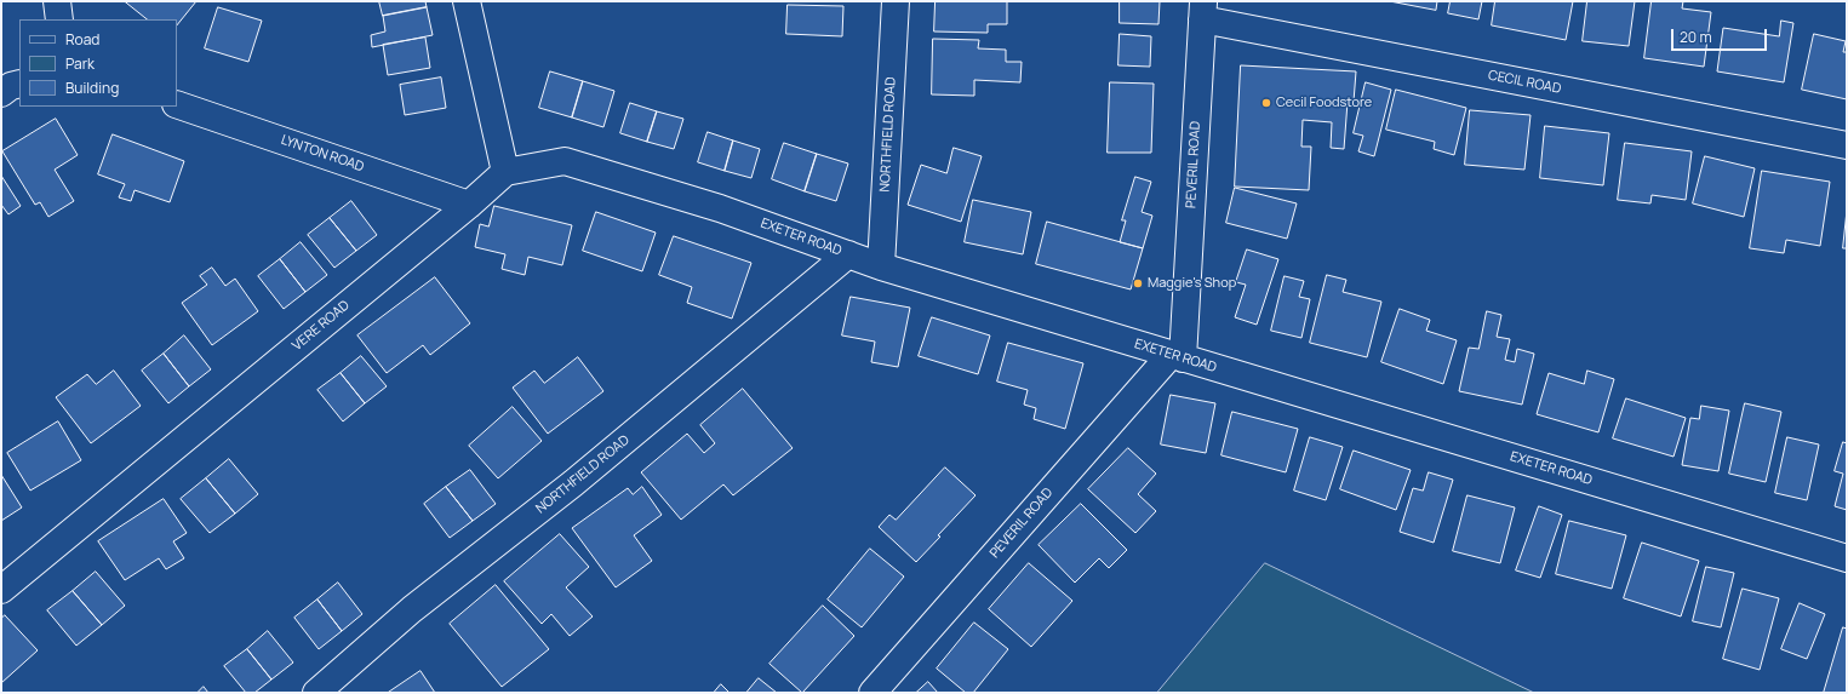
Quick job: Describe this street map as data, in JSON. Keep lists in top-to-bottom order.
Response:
{
  "streets": {
    "street": [
      "CECIL ROAD",
      "NORTHFIELD ROAD",
      "LYNTON ROAD",
      "PEVERIL ROAD",
      "EXETER ROAD",
      "VERE ROAD"
    ]
  },
  "crossings": [
    ["CECIL ROAD", "PEVERIL ROAD"],
    ["NORTHFIELD ROAD", "EXETER ROAD"],
    ["LYNTON ROAD", "VERE ROAD"],
    ["PEVERIL ROAD", "EXETER ROAD"],
    ["EXETER ROAD", "VERE ROAD"]
  ],
  "places": ["Cecil Foodstore", "Maggie's Shop"],
  "legend": ["Road", "Park", "Building"],
  "scale_bar": "20 m"
}
